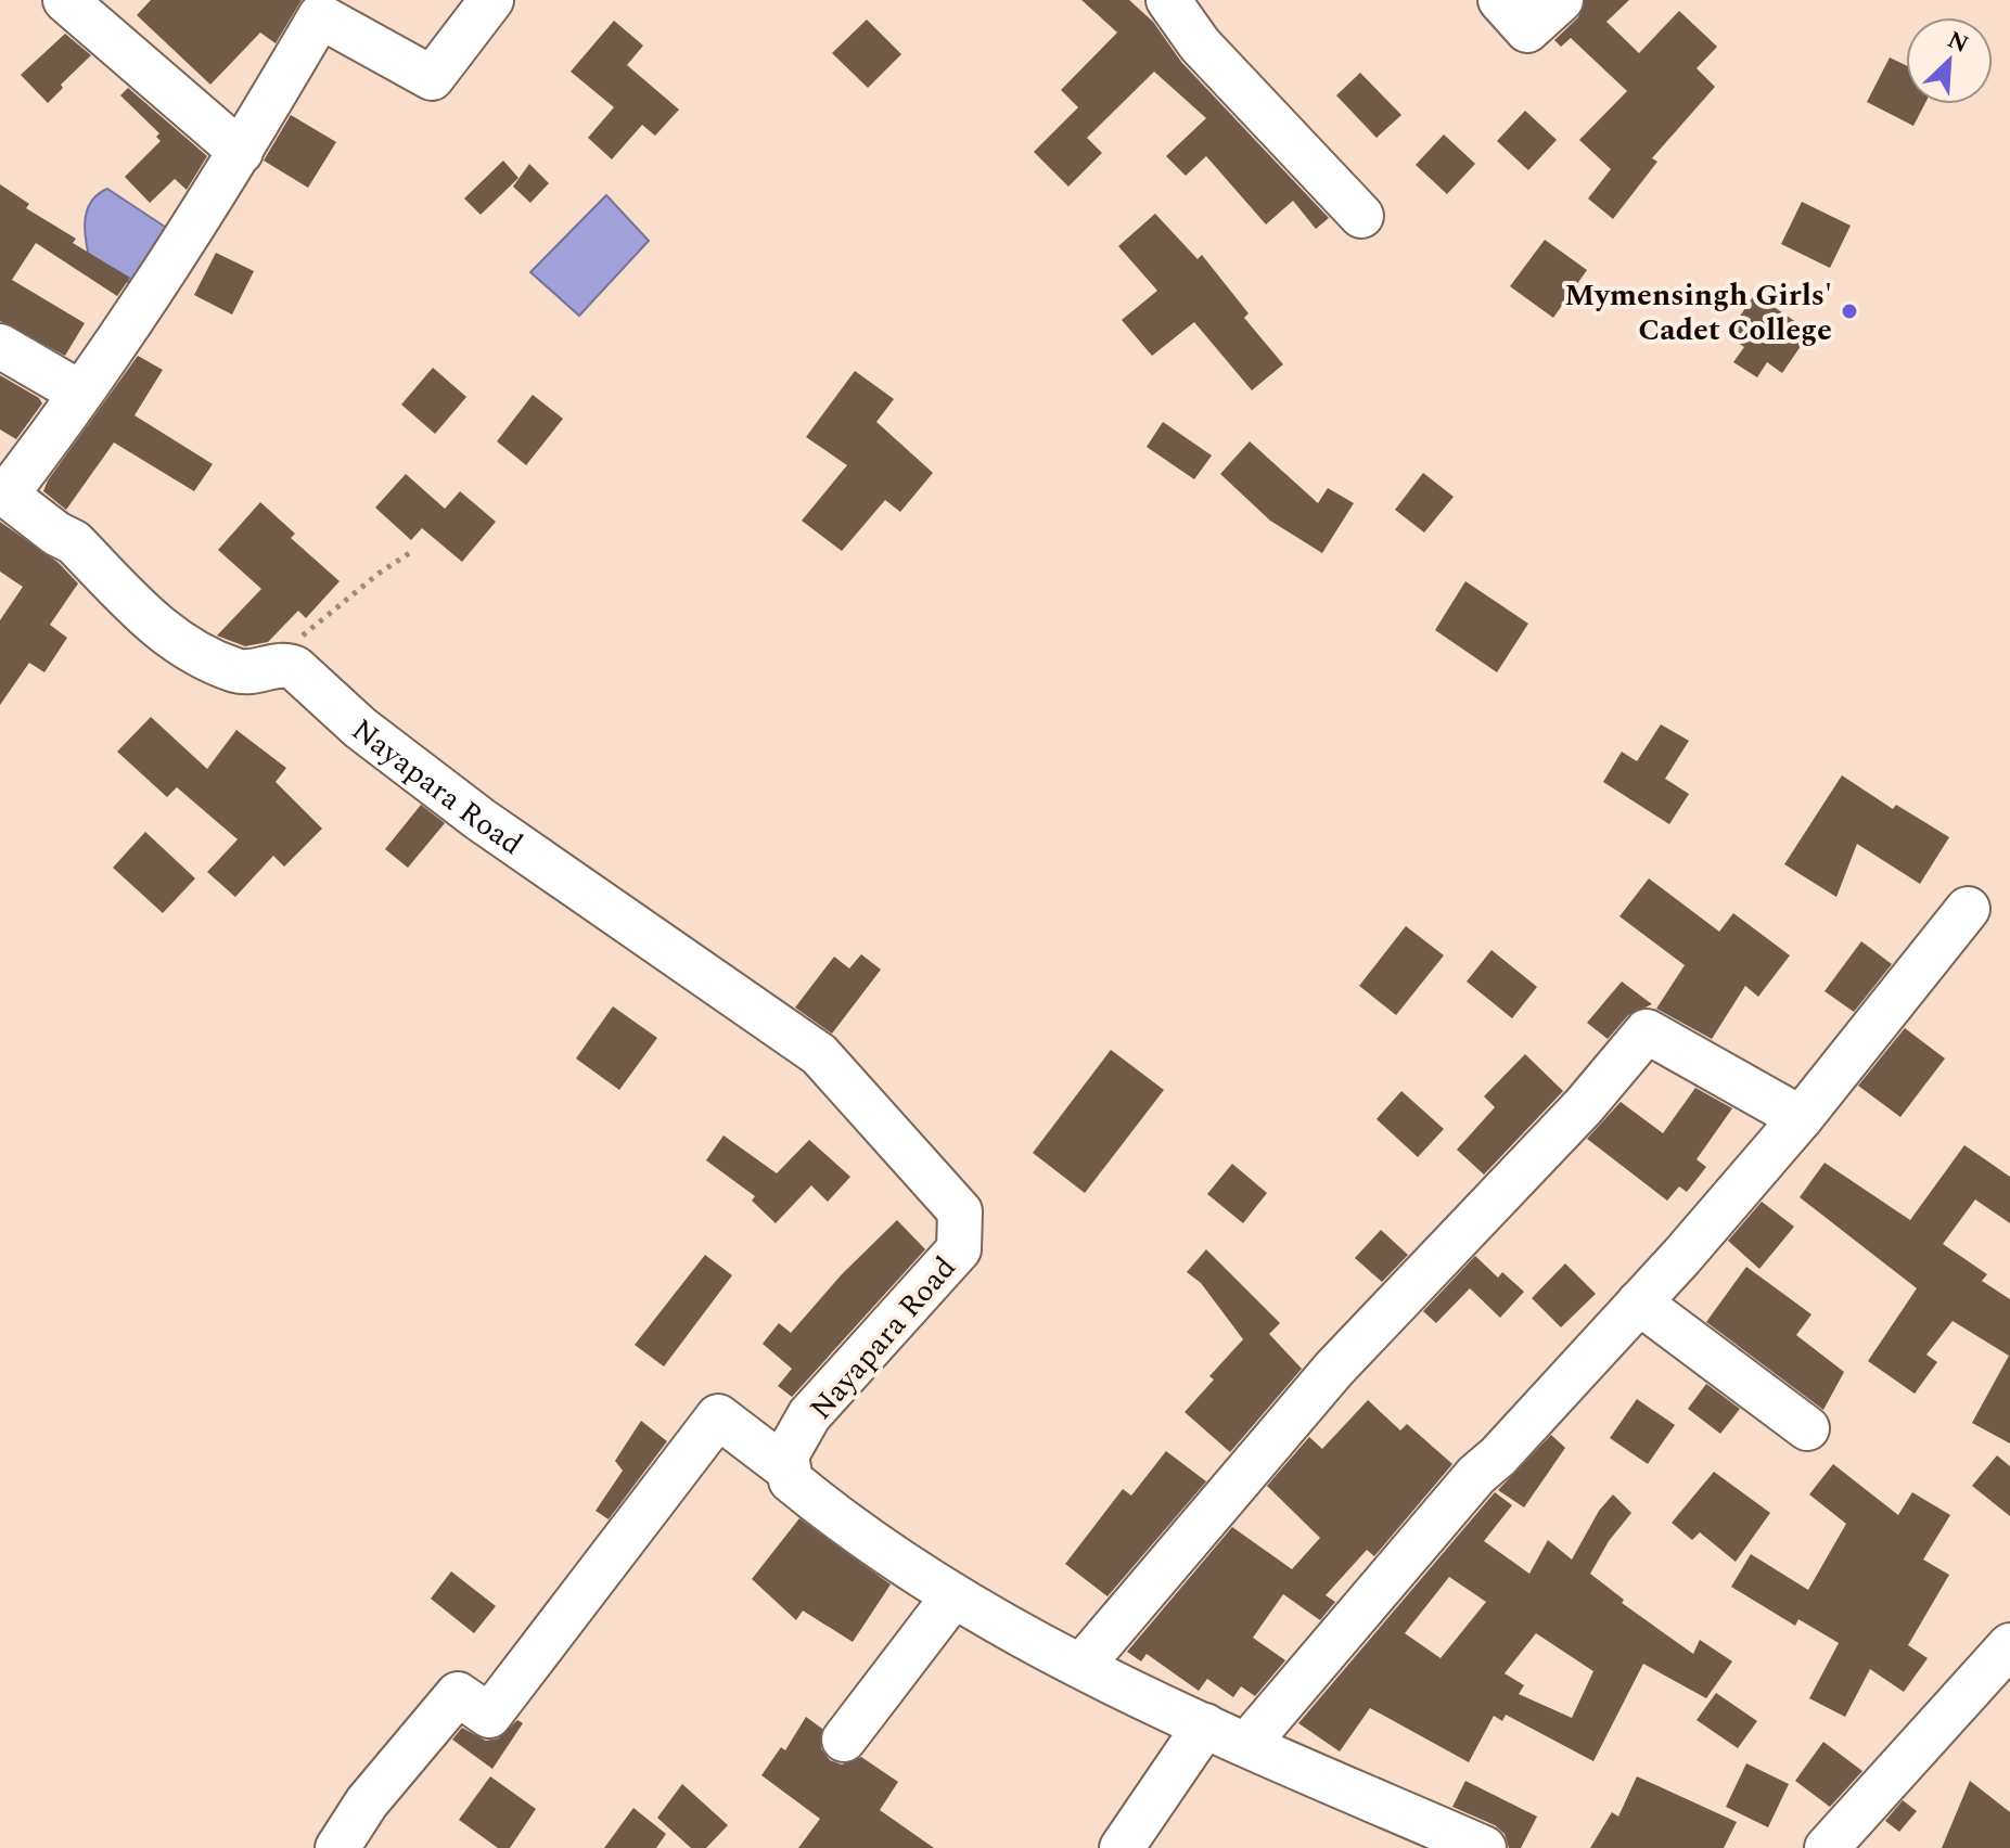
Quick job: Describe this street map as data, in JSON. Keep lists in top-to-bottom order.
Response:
{
  "streets": {
    "street": ["Nayapara Road"]
  },
  "places": ["Mymensingh Girls' Cadet College"],
  "north": "top right"
}
